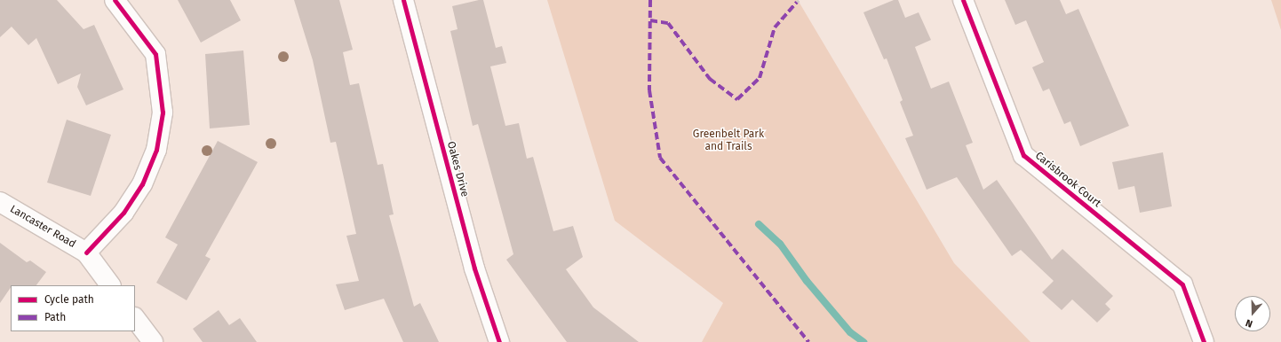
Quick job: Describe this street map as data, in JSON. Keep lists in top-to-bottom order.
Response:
{
  "streets": {
    "street": ["Oakes Drive", "Carisbrook Court", "Lancaster Road"]
  },
  "parks": ["Greenbelt Park and Trails"],
  "legend": ["Cycle path", "Path"],
  "north": "bottom"
}
